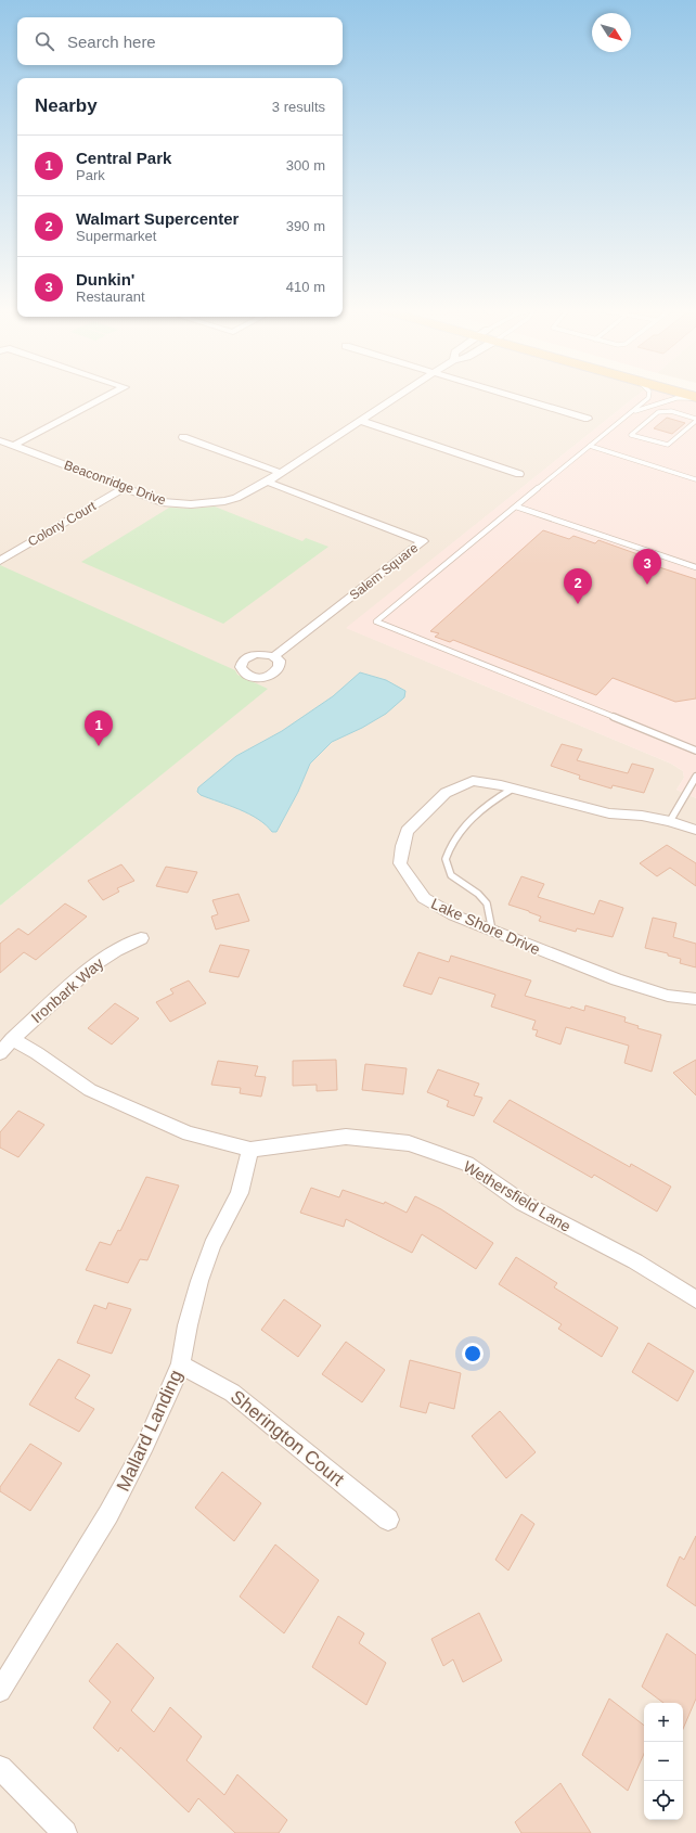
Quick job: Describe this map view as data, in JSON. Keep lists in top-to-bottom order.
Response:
{
  "streets": {
    "street": [
      "Beaconridge Drive",
      "Colony Court",
      "Salem Square",
      "Lake Shore Drive",
      "Ironbark Way",
      "Wethersfield Lane",
      "Mallard Landing",
      "Sherington Court"
    ]
  },
  "crossings": [
    ["Beaconridge Drive", "Colony Court"],
    ["Beaconridge Drive", "Salem Square"],
    ["Ironbark Way", "Wethersfield Lane"],
    ["Wethersfield Lane", "Mallard Landing"],
    ["Mallard Landing", "Sherington Court"]
  ],
  "north": "bottom right",
  "page": {
    "search": "Search here",
    "heading": ["Nearby", "3 results"],
    "list": [
      {
        "mark": "1",
        "name": "Central Park",
        "note": "Park",
        "value": "300 m"
      },
      {
        "mark": "2",
        "name": "Walmart Supercenter",
        "note": "Supermarket",
        "value": "390 m"
      },
      {
        "mark": "3",
        "name": "Dunkin'",
        "note": "Restaurant",
        "value": "410 m"
      }
    ],
    "pins": ["3", "2", "1"],
    "map_buttons": ["+", "−"]
  }
}
